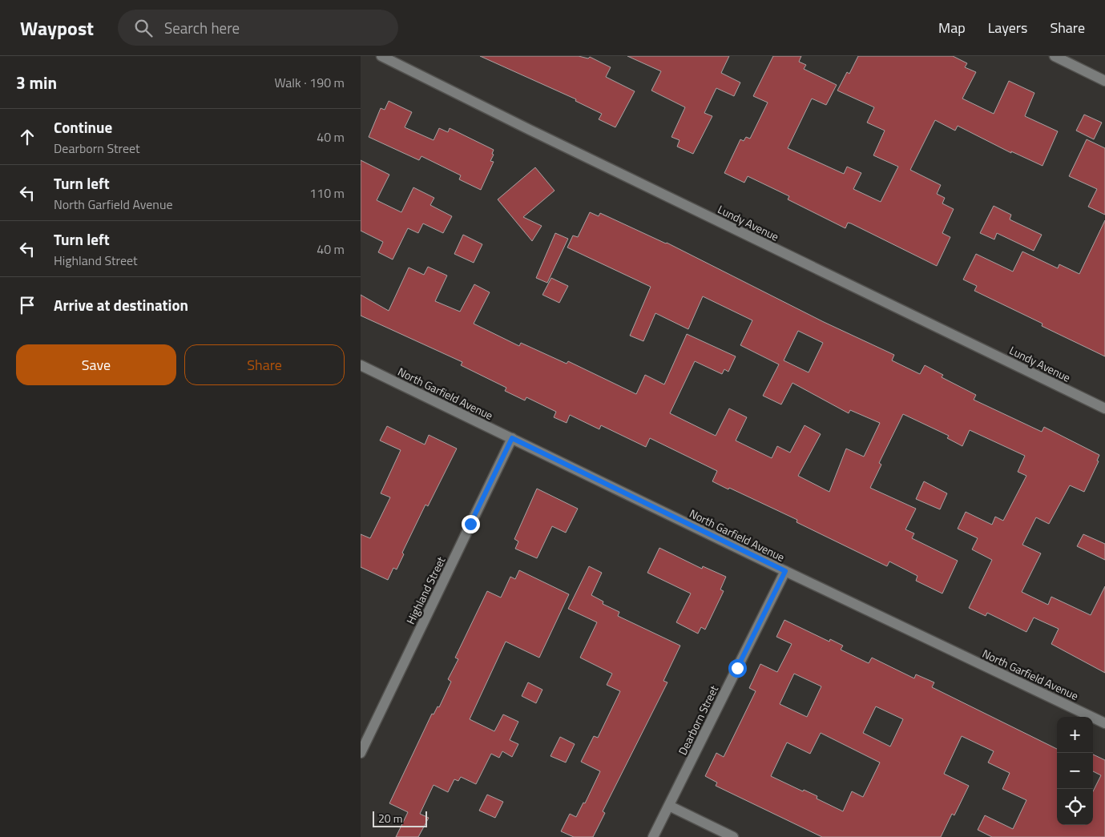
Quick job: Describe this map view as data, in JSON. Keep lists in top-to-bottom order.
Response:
{
  "streets": {
    "street": [
      "Lundy Avenue",
      "North Garfield Avenue",
      "Highland Street",
      "Dearborn Street"
    ]
  },
  "crossings": [
    ["North Garfield Avenue", "Highland Street"],
    ["North Garfield Avenue", "Dearborn Street"]
  ],
  "scale_bar": "20 m",
  "page": {
    "header": "Waypost",
    "search": "Search here",
    "nav": ["Map", "Layers", "Share"],
    "heading": ["3 min", "Walk · 190 m"],
    "list": [
      ["Continue", "Dearborn Street", "40 m"],
      ["Turn left", "North Garfield Avenue", "110 m"],
      ["Turn left", "Highland Street", "40 m"],
      "Arrive at destination"
    ],
    "buttons": ["Save", "Share"],
    "map_buttons": ["+", "−"],
    "scale": "20 m"
  }
}
